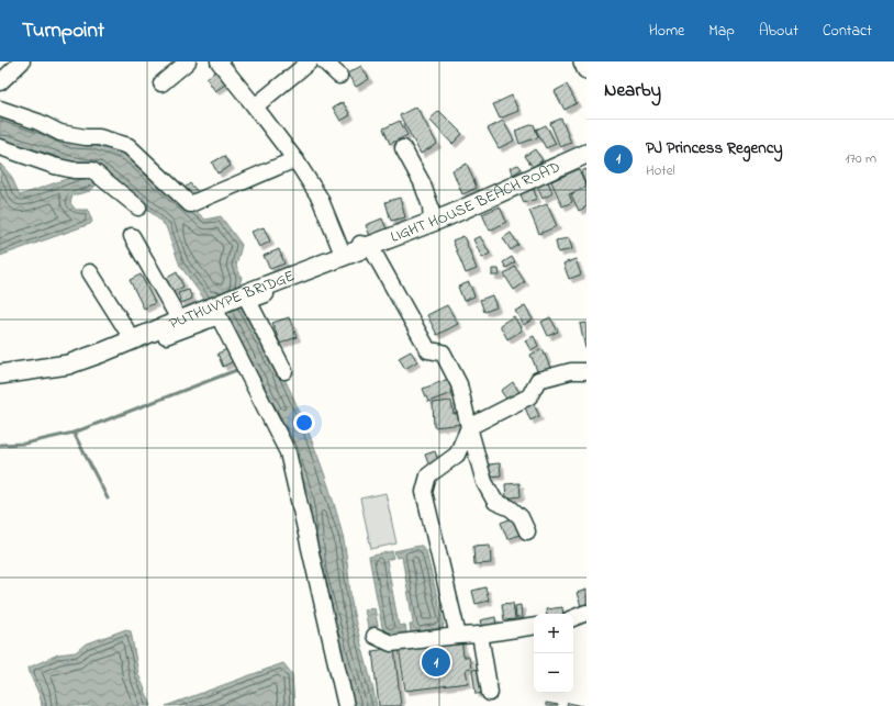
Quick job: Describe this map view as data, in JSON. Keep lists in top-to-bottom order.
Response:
{
  "streets": {
    "main road": ["LIGHT HOUSE BEACH ROAD", "PUTHUVYPE BRIDGE"]
  },
  "crossings": [
    ["LIGHT HOUSE BEACH ROAD", "PUTHUVYPE BRIDGE"]
  ],
  "page": {
    "header": "Turnpoint",
    "nav": [
      "Home",
      "Map",
      "About",
      "Contact"
    ],
    "heading": "Nearby",
    "list": [
      {
        "mark": "1",
        "name": "PJ Princess Regency",
        "note": "Hotel",
        "value": "170 m"
      }
    ],
    "map_buttons": ["+", "−"],
    "pins": "1"
  }
}
